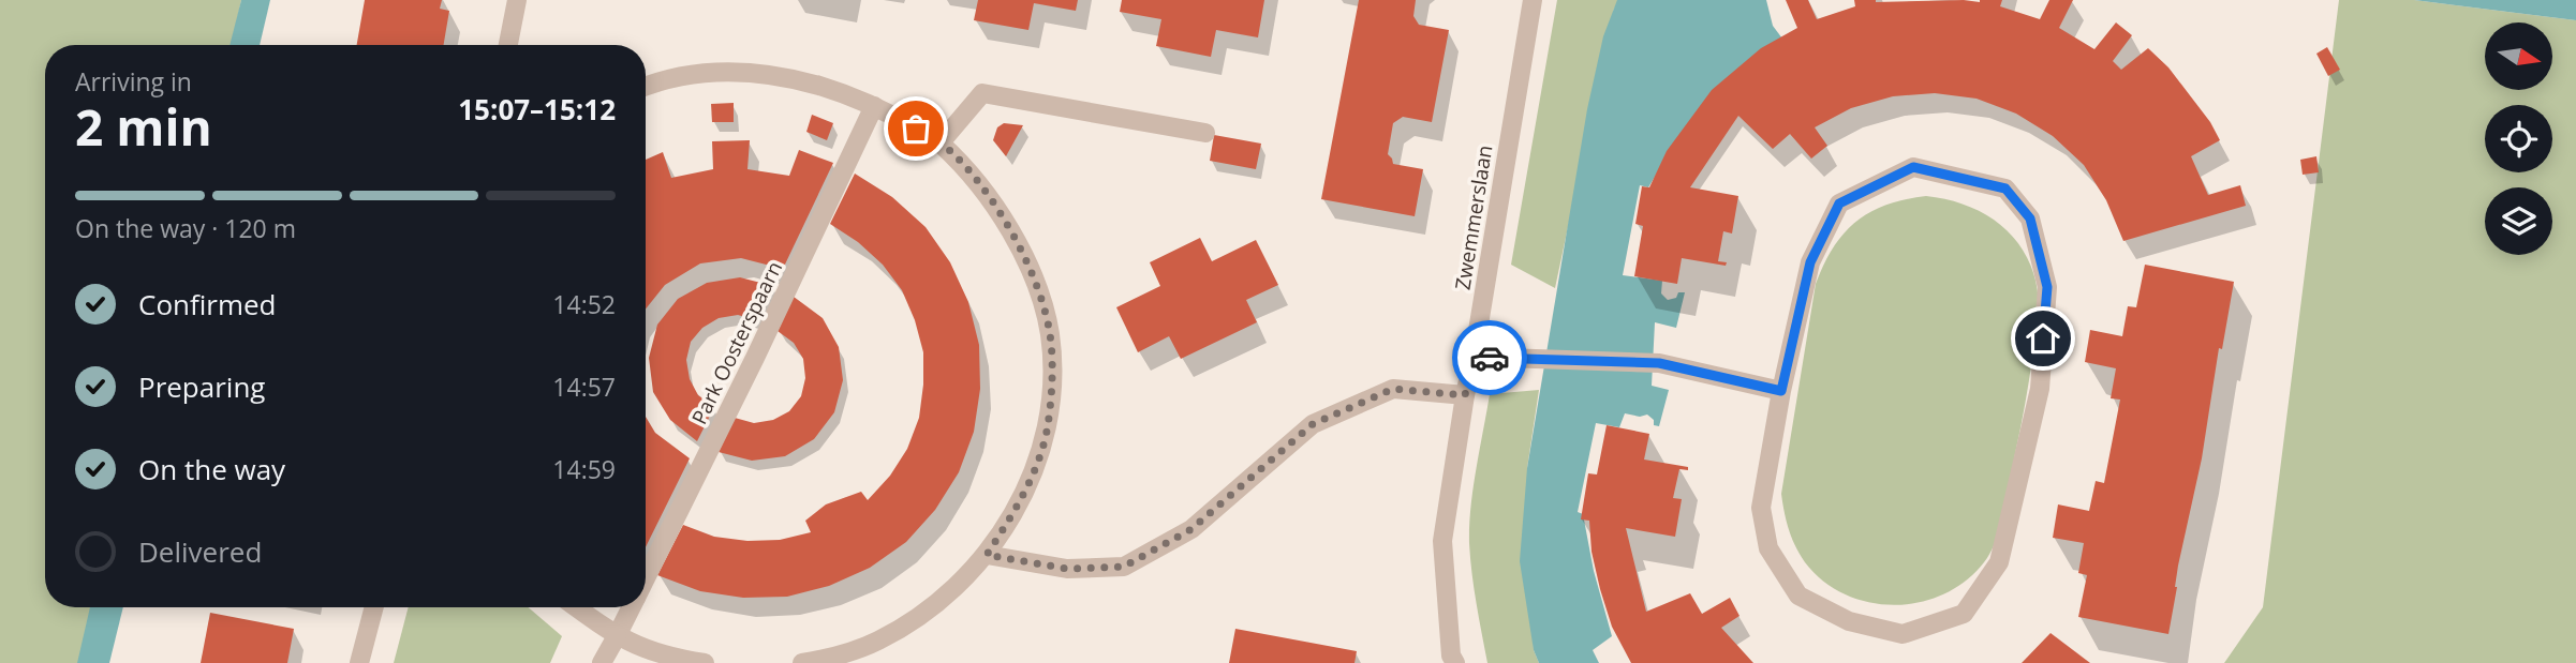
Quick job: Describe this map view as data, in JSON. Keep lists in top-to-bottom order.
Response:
{
  "streets": {
    "street": ["Zwemmerslaan", "Park Oosterspaarn"]
  },
  "north": "right",
  "page": {
    "heading": ["2 min", "Arriving in", "15:07–15:12"],
    "bar": "On the way · 120 m",
    "list": [
      ["Confirmed", "14:52"],
      ["Preparing", "14:57"],
      ["On the way", "14:59"],
      "Delivered"
    ]
  }
}
